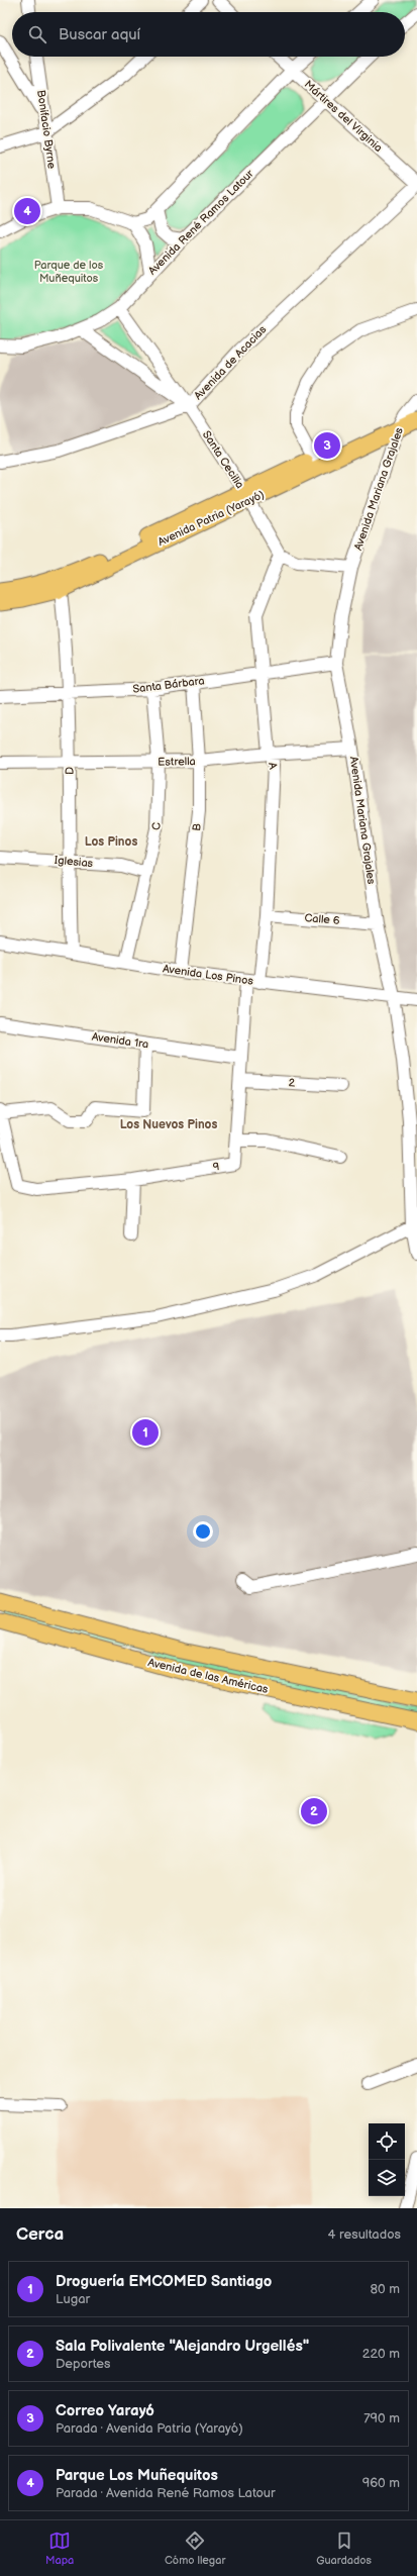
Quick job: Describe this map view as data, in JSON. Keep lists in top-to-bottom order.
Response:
{
  "streets": {
    "main road": ["Avenida Patria (Yarayó)", "Avenida de las Américas"],
    "street": [
      "Mártires del Virginia",
      "Bonifacio Byrne",
      "Avenida René Ramos Latour",
      "Avenida de Acacias",
      "Santa Cecilia",
      "Avenida Mariana Grajales",
      "Santa Bárbara",
      "Estrella",
      "A",
      "D",
      "C",
      "B",
      "Iglesias",
      "Calle 6",
      "Avenida Los Pinos",
      "Avenida 1ra",
      "2",
      "9"
    ]
  },
  "crossings": [
    ["Mártires del Virginia", "Avenida René Ramos Latour"],
    ["Mártires del Virginia", "Avenida de Acacias"],
    ["Avenida René Ramos Latour", "Santa Cecilia"],
    ["Avenida de Acacias", "Santa Cecilia"],
    ["Santa Cecilia", "Avenida Patria (Yarayó)"],
    ["Santa Cecilia", "A"],
    ["Avenida Mariana Grajales", "Avenida Patria (Yarayó)"],
    ["Avenida Mariana Grajales", "Santa Bárbara"],
    ["Avenida Mariana Grajales", "Estrella"],
    ["Avenida Mariana Grajales", "Calle 6"],
    ["Avenida Mariana Grajales", "Avenida Los Pinos"],
    ["Avenida Patria (Yarayó)", "D"],
    ["Santa Bárbara", "A"],
    ["Santa Bárbara", "D"],
    ["Santa Bárbara", "C"],
    ["Santa Bárbara", "B"],
    ["Estrella", "A"],
    ["Estrella", "D"],
    ["Estrella", "C"],
    ["Estrella", "B"],
    ["A", "Calle 6"],
    ["A", "Avenida Los Pinos"],
    ["D", "Iglesias"],
    ["D", "Avenida Los Pinos"],
    ["C", "Iglesias"],
    ["C", "Avenida Los Pinos"],
    ["B", "Avenida Los Pinos"],
    ["Avenida Los Pinos", "9"],
    ["Avenida 1ra", "9"],
    ["2", "9"]
  ],
  "districts": ["Los Pinos", "Los Nuevos Pinos"],
  "parks": ["Parque de los Muñequitos"],
  "page": {
    "search": "Buscar aquí",
    "pins": [
      "4",
      "3",
      "1",
      "2"
    ],
    "heading": ["Cerca", "4 resultados"],
    "list": [
      {
        "mark": "1",
        "name": "Droguería EMCOMED Santiago",
        "note": "Lugar",
        "value": "80 m"
      },
      {
        "mark": "2",
        "name": "Sala Polivalente \"Alejandro Urgellés\"",
        "note": "Deportes",
        "value": "220 m"
      },
      {
        "mark": "3",
        "name": "Correo Yarayó",
        "note": "Parada · Avenida Patria (Yarayó)",
        "value": "790 m"
      },
      {
        "mark": "4",
        "name": "Parque Los Muñequitos",
        "note": "Parada · Avenida René Ramos Latour",
        "value": "960 m"
      }
    ],
    "nav": ["Mapa", "Cómo llegar", "Guardados"]
  }
}
